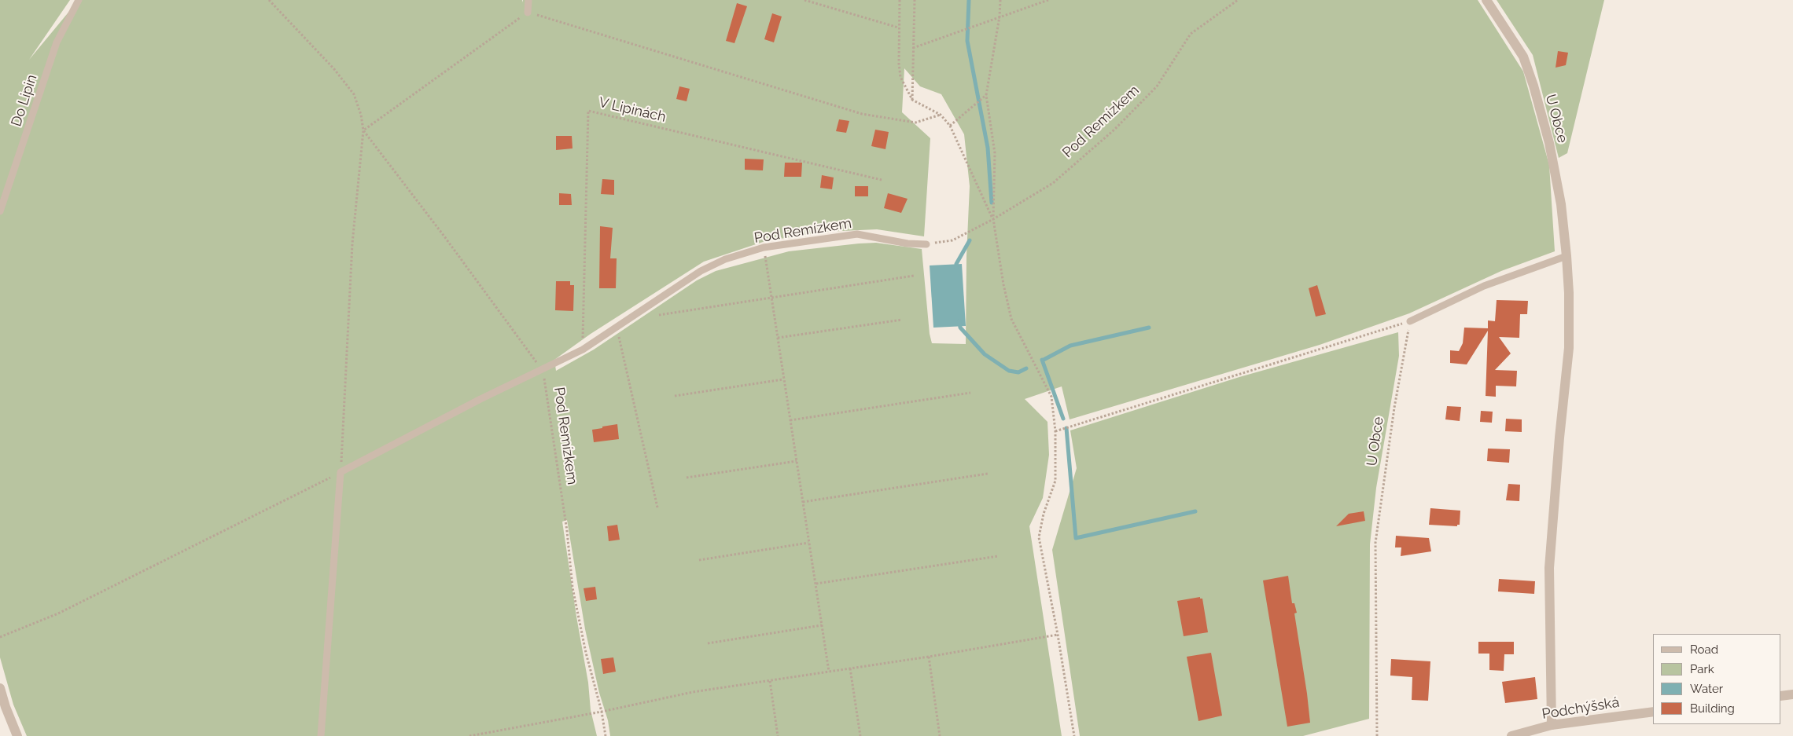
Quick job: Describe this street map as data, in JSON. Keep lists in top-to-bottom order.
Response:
{
  "streets": {
    "street": ["U Obce", "Podchýšská"],
    "lane": ["Do Lipin", "Pod Remízkem"],
    "path": ["V Lipinách"]
  },
  "crossings": [
    ["V Lipinách", "Pod Remízkem"],
    ["U Obce", "Podchýšská"]
  ],
  "legend": [
    "Road",
    "Park",
    "Water",
    "Building"
  ]
}
